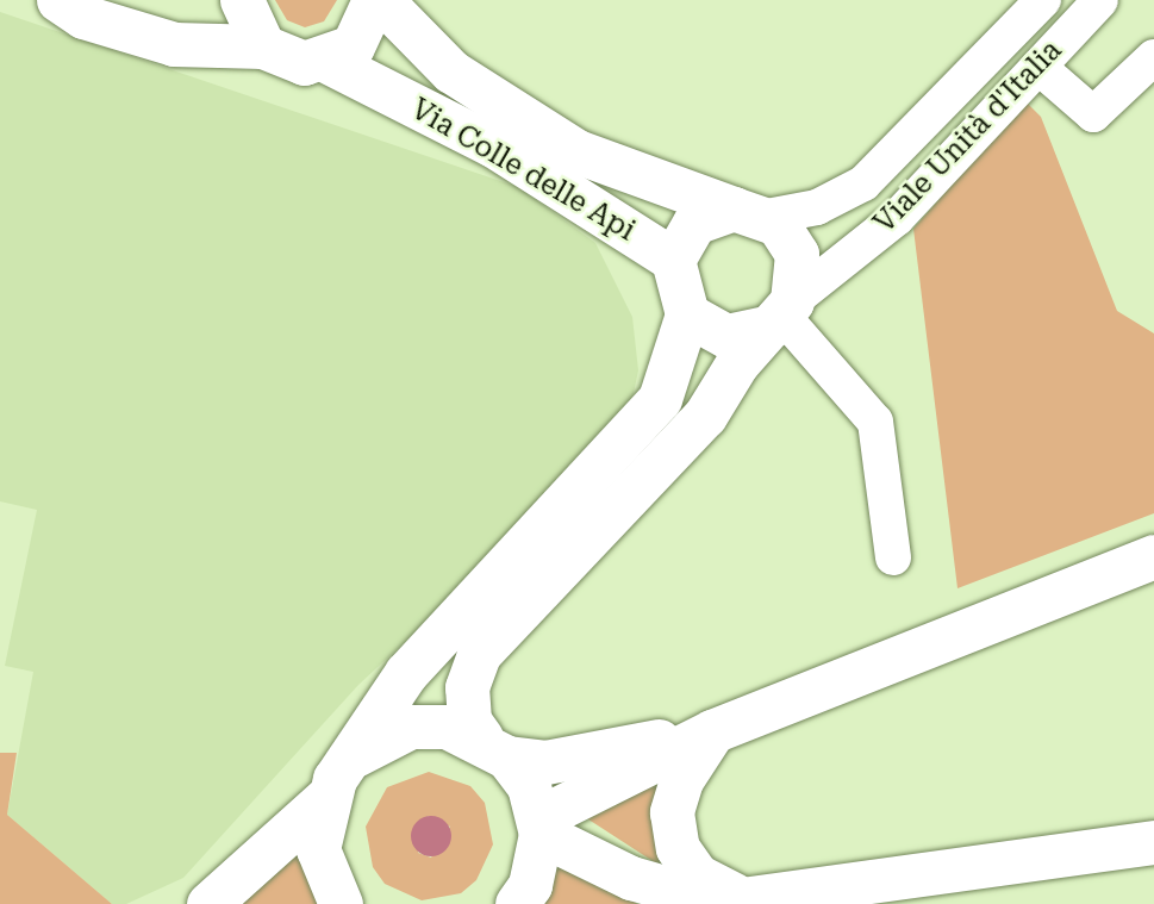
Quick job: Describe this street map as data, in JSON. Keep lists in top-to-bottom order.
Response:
{
  "streets": {
    "main road": ["Via Colle delle Api"],
    "street": ["Viale Unità d'Italia"]
  },
  "crossings": [
    ["Viale Unità d'Italia", "Via Colle delle Api"]
  ]
}
